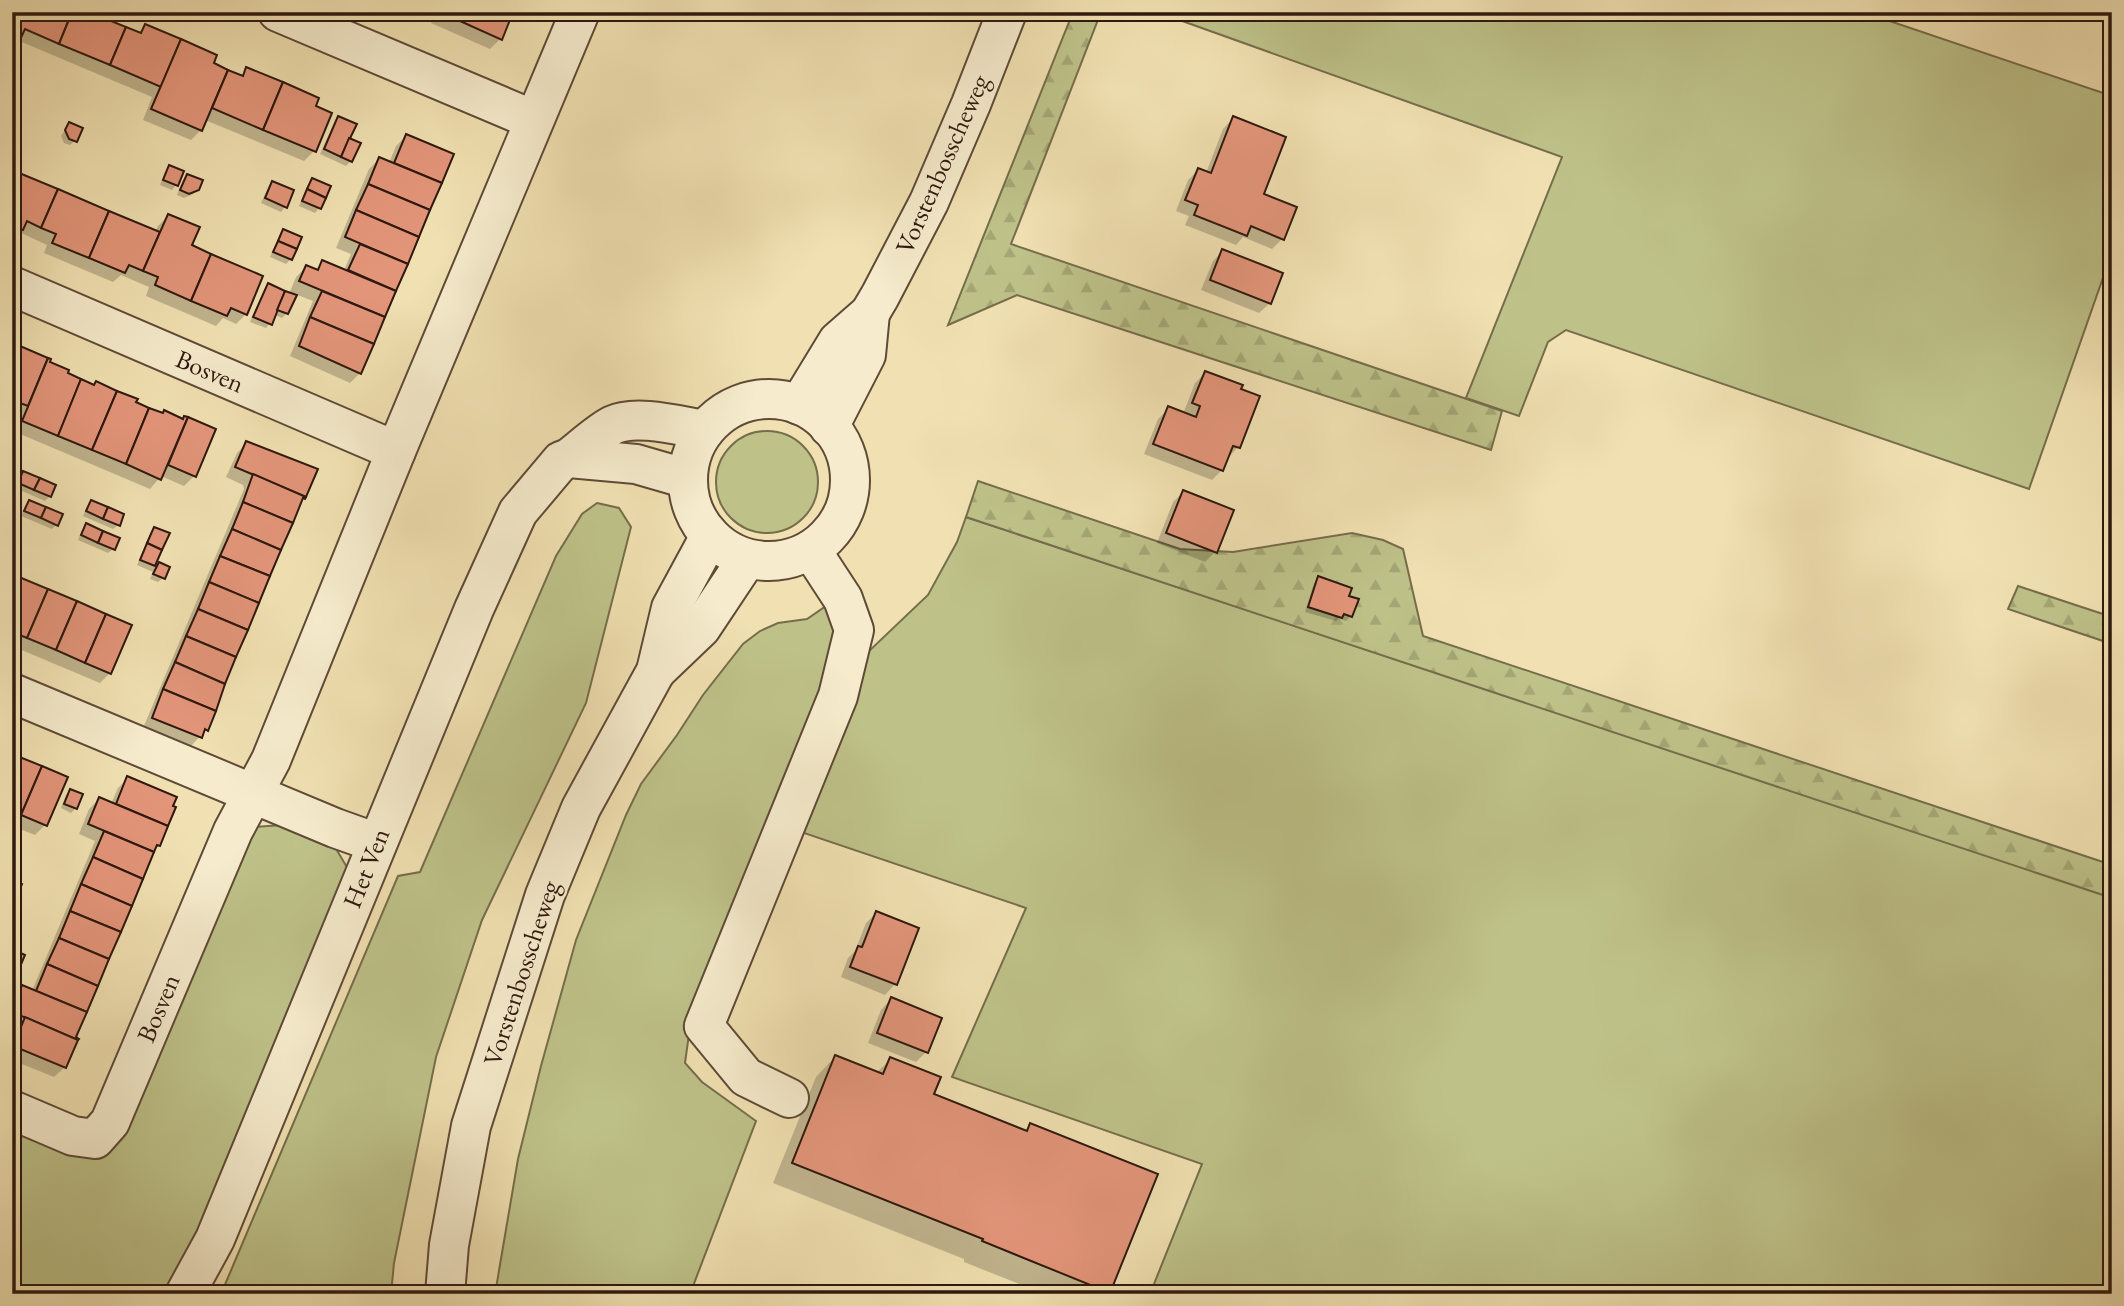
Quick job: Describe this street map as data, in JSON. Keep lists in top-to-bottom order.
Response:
{
  "streets": {
    "street": ["Vorstenbosscheweg", "Bosven", "Het Ven"]
  },
  "crossings": [
    ["Vorstenbosscheweg", "Het Ven"]
  ]
}
